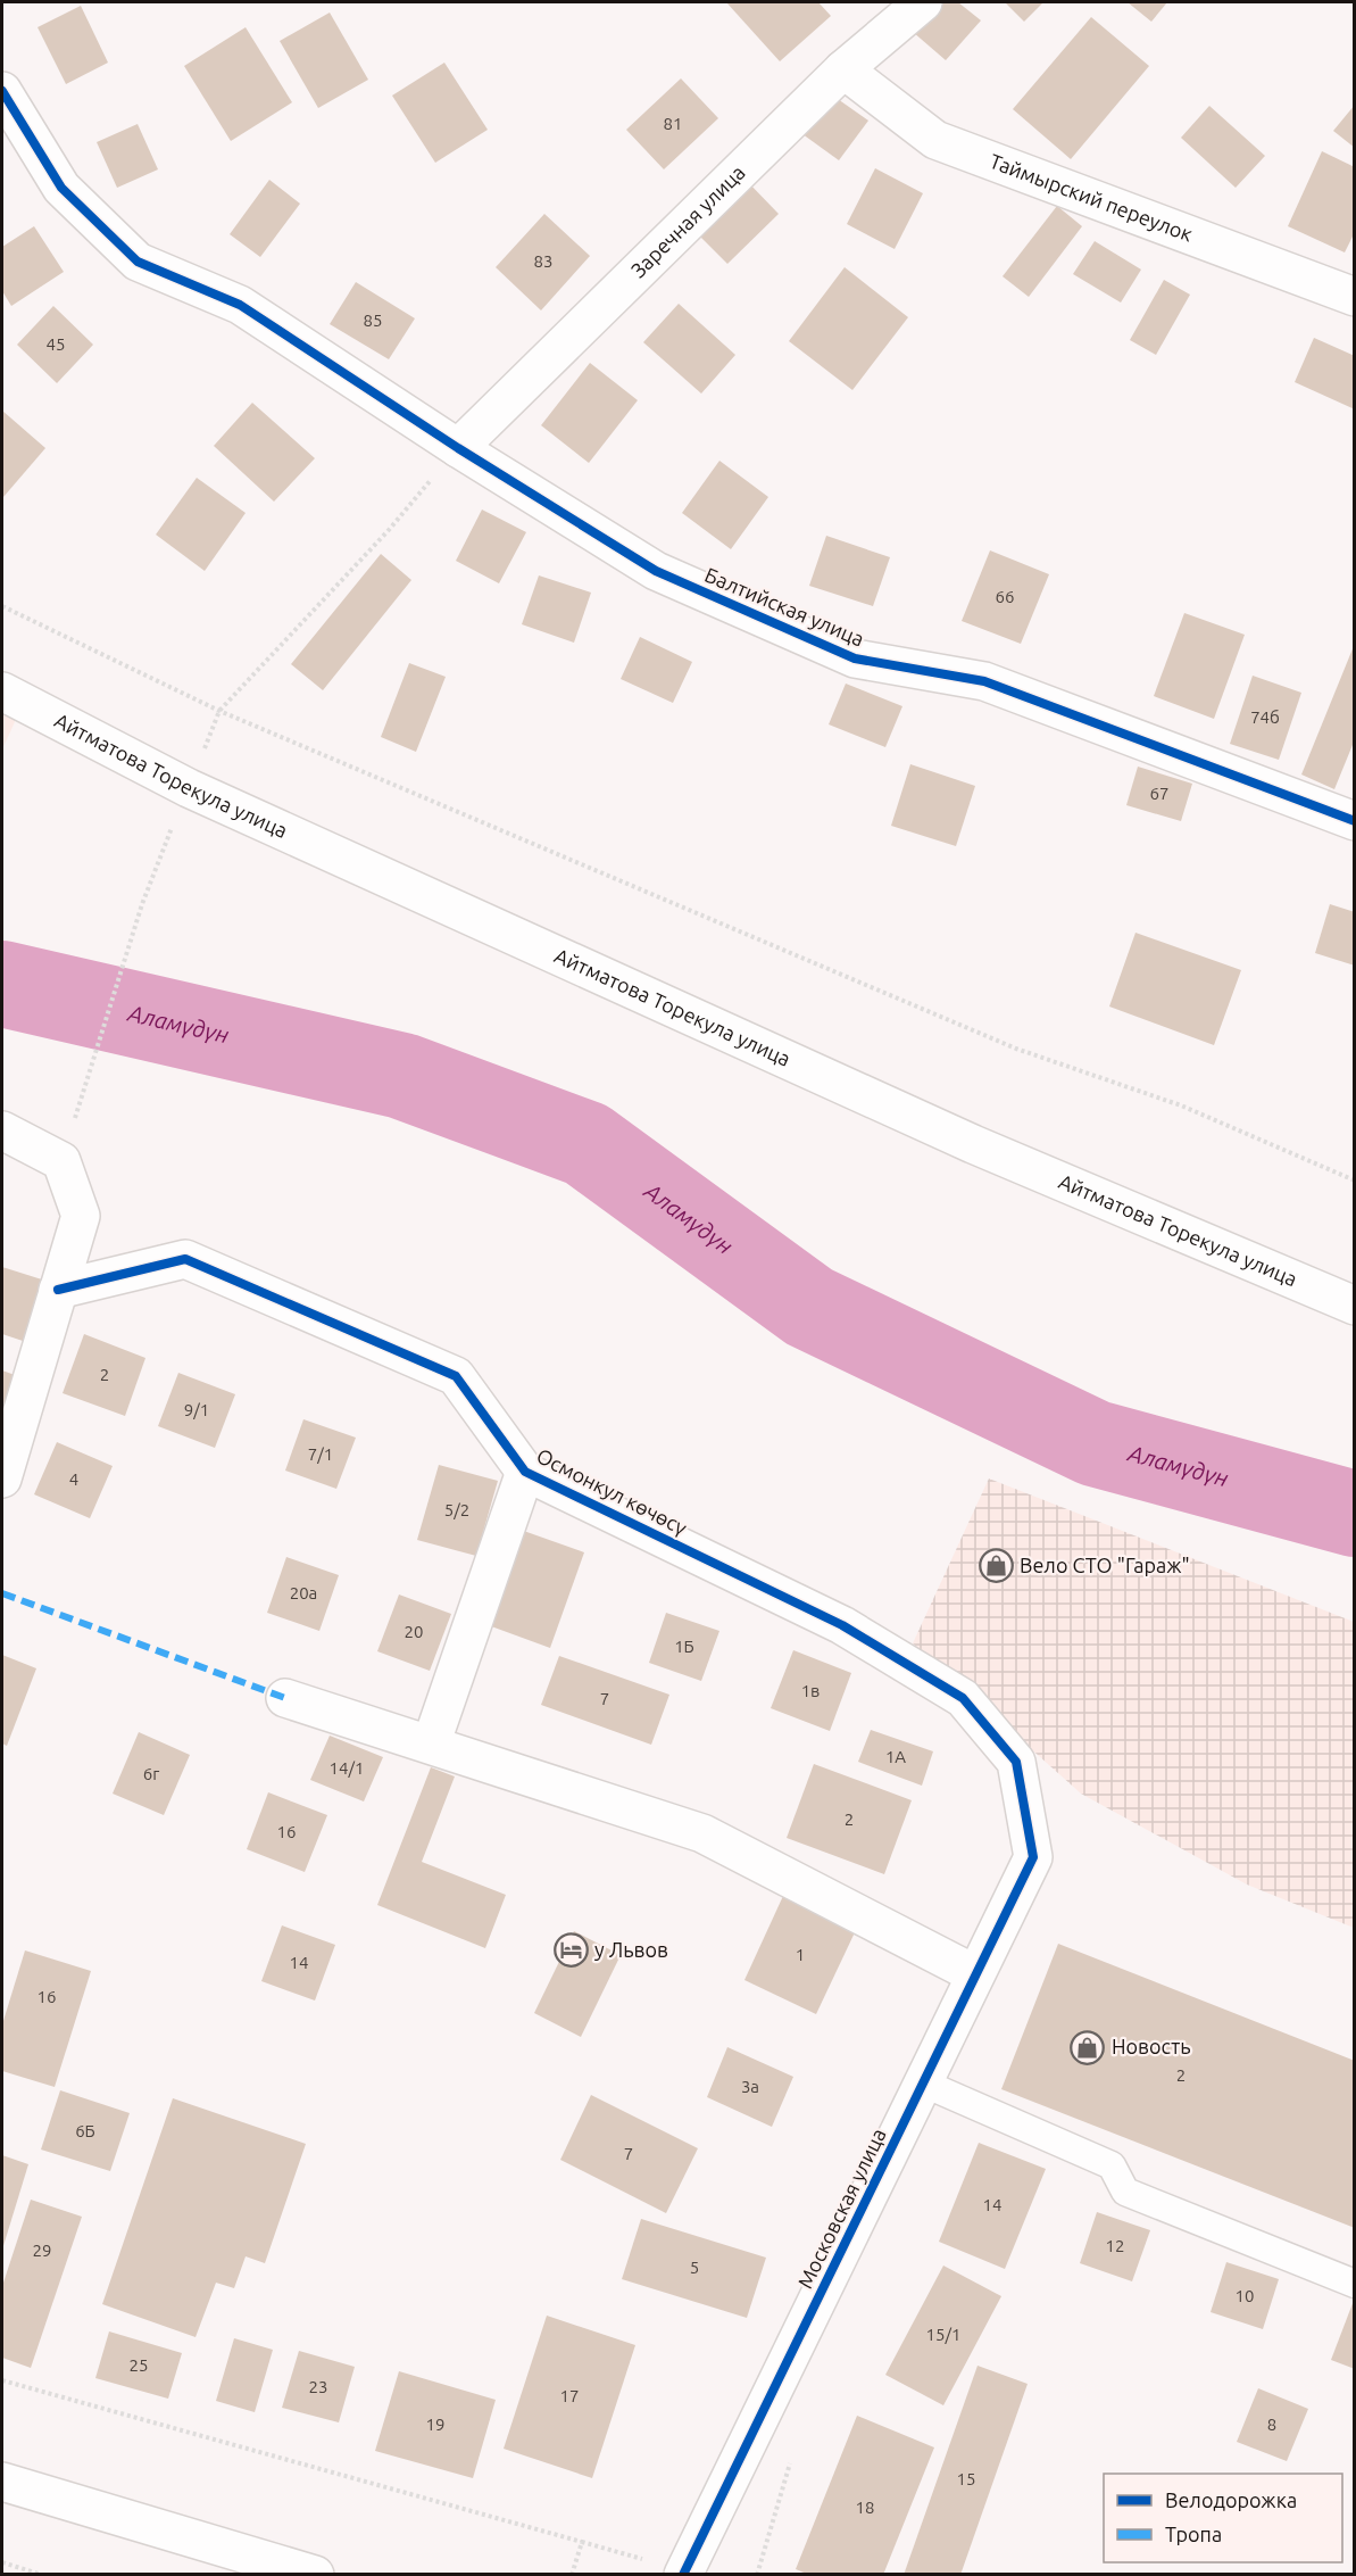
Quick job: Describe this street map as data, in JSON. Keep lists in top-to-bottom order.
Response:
{
  "streets": {
    "street": [
      "Таймырский переулок",
      "Заречная улица",
      "Балтийская улица",
      "Айтматова Торекула улица",
      "Осмонкул көчөсү",
      "Московская улица"
    ]
  },
  "crossings": [
    ["Таймырский переулок", "Заречная улица"],
    ["Заречная улица", "Балтийская улица"],
    ["Осмонкул көчөсү", "Московская улица"]
  ],
  "water": ["Аламүдүн"],
  "places": {
    "shop": ["Вело СТО \"Гараж\"", "Новость"],
    "hotel": ["у Львов"]
  },
  "house_numbers": [
    "81",
    "83",
    "85",
    "45",
    "66",
    "74б",
    "67",
    "2",
    "9/1",
    "7/1",
    "4",
    "5/2",
    "20а",
    "20",
    "1Б",
    "1в",
    "7",
    "1А",
    "14/1",
    "6г",
    "2",
    "16",
    "1",
    "14",
    "16",
    "2",
    "3а",
    "6Б",
    "7",
    "14",
    "12",
    "29",
    "5",
    "10",
    "15/1",
    "25",
    "23",
    "17",
    "19",
    "8",
    "15",
    "18"
  ],
  "legend": ["Велодорожка", "Тропа"]
}
